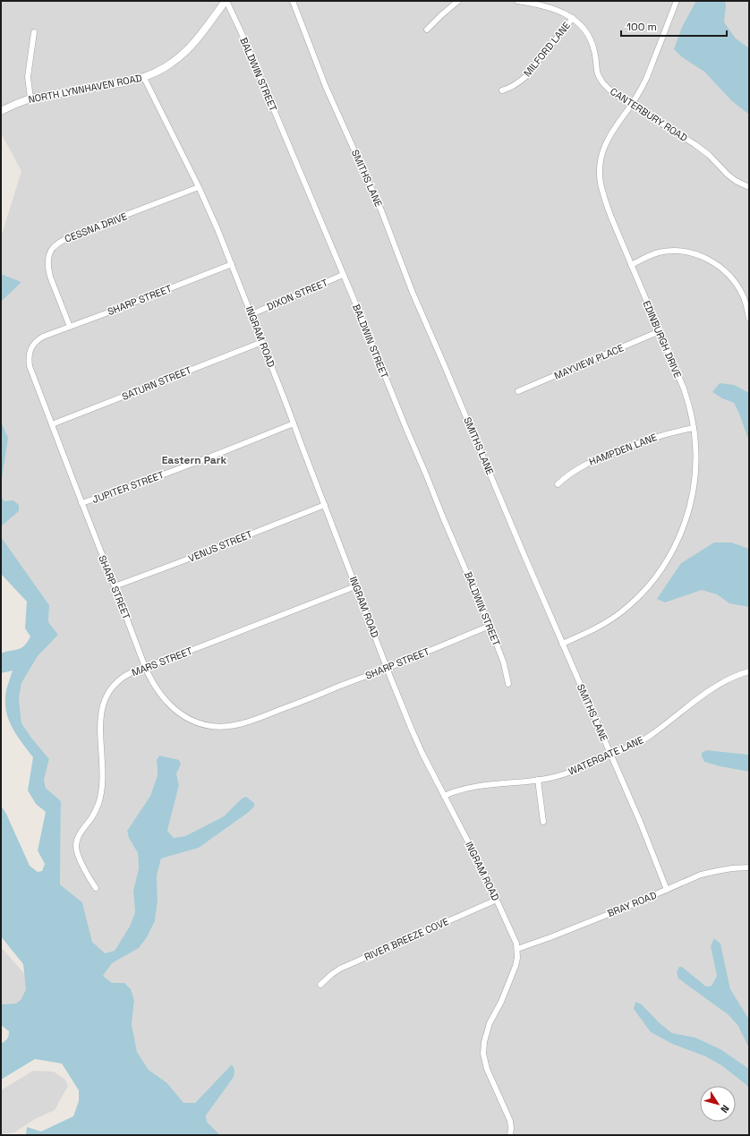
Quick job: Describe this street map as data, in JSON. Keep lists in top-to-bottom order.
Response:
{
  "streets": {
    "street": [
      "MILFORD LANE",
      "BALDWIN STREET",
      "NORTH LYNNHAVEN ROAD",
      "CANTERBURY ROAD",
      "SMITHS LANE",
      "CESSNA DRIVE",
      "DIXON STREET",
      "SHARP STREET",
      "INGRAM ROAD",
      "EDINBURGH DRIVE",
      "MAYVIEW PLACE",
      "SATURN STREET",
      "HAMPDEN LANE",
      "JUPITER STREET",
      "VENUS STREET",
      "MARS STREET",
      "WATERGATE LANE",
      "BRAY ROAD",
      "RIVER BREEZE COVE"
    ]
  },
  "crossings": [
    ["MILFORD LANE", "CANTERBURY ROAD"],
    ["BALDWIN STREET", "NORTH LYNNHAVEN ROAD"],
    ["BALDWIN STREET", "DIXON STREET"],
    ["BALDWIN STREET", "SHARP STREET"],
    ["NORTH LYNNHAVEN ROAD", "INGRAM ROAD"],
    ["CANTERBURY ROAD", "EDINBURGH DRIVE"],
    ["SMITHS LANE", "EDINBURGH DRIVE"],
    ["SMITHS LANE", "WATERGATE LANE"],
    ["SMITHS LANE", "BRAY ROAD"],
    ["CESSNA DRIVE", "SHARP STREET"],
    ["CESSNA DRIVE", "INGRAM ROAD"],
    ["DIXON STREET", "INGRAM ROAD"],
    ["SHARP STREET", "INGRAM ROAD"],
    ["SHARP STREET", "SATURN STREET"],
    ["SHARP STREET", "JUPITER STREET"],
    ["SHARP STREET", "VENUS STREET"],
    ["SHARP STREET", "MARS STREET"],
    ["INGRAM ROAD", "SATURN STREET"],
    ["INGRAM ROAD", "JUPITER STREET"],
    ["INGRAM ROAD", "VENUS STREET"],
    ["INGRAM ROAD", "MARS STREET"],
    ["INGRAM ROAD", "WATERGATE LANE"],
    ["INGRAM ROAD", "BRAY ROAD"],
    ["INGRAM ROAD", "RIVER BREEZE COVE"],
    ["EDINBURGH DRIVE", "MAYVIEW PLACE"],
    ["EDINBURGH DRIVE", "HAMPDEN LANE"]
  ],
  "districts": ["Eastern Park"],
  "scale_bar": "100 m",
  "north": "bottom right"
}
